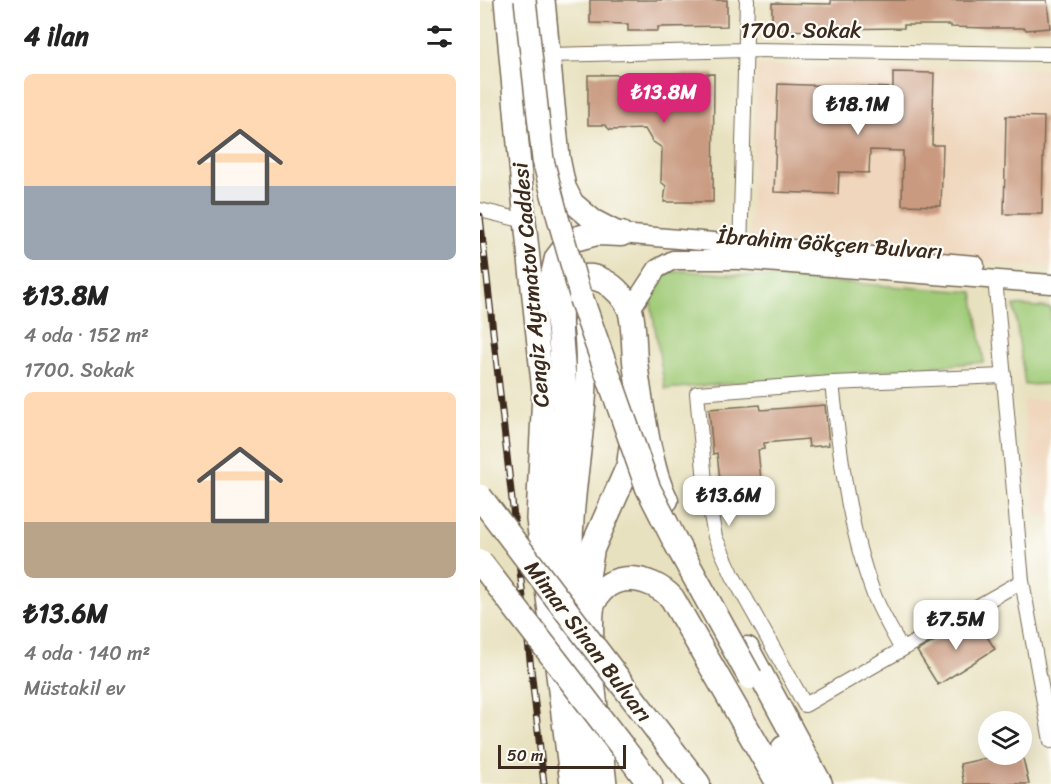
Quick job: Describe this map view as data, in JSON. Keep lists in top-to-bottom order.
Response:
{
  "streets": {
    "highway": ["Mimar Sinan Bulvarı"],
    "main road": ["İbrahim Gökçen Bulvarı", "Cengiz Aytmatov Caddesi"],
    "street": ["1700. Sokak"]
  },
  "scale_bar": "50 m",
  "page": {
    "heading": "4 ilan",
    "list": [
      {
        "name": "₺13.8M",
        "note": "4 oda · 152 m² · 1700. Sokak"
      },
      {
        "name": "₺13.6M",
        "note": "4 oda · 140 m² · Müstakil ev"
      }
    ],
    "price": [
      "₺13.8M",
      "₺18.1M",
      "₺13.6M",
      "₺7.5M"
    ],
    "scale": "50 m"
  }
}
